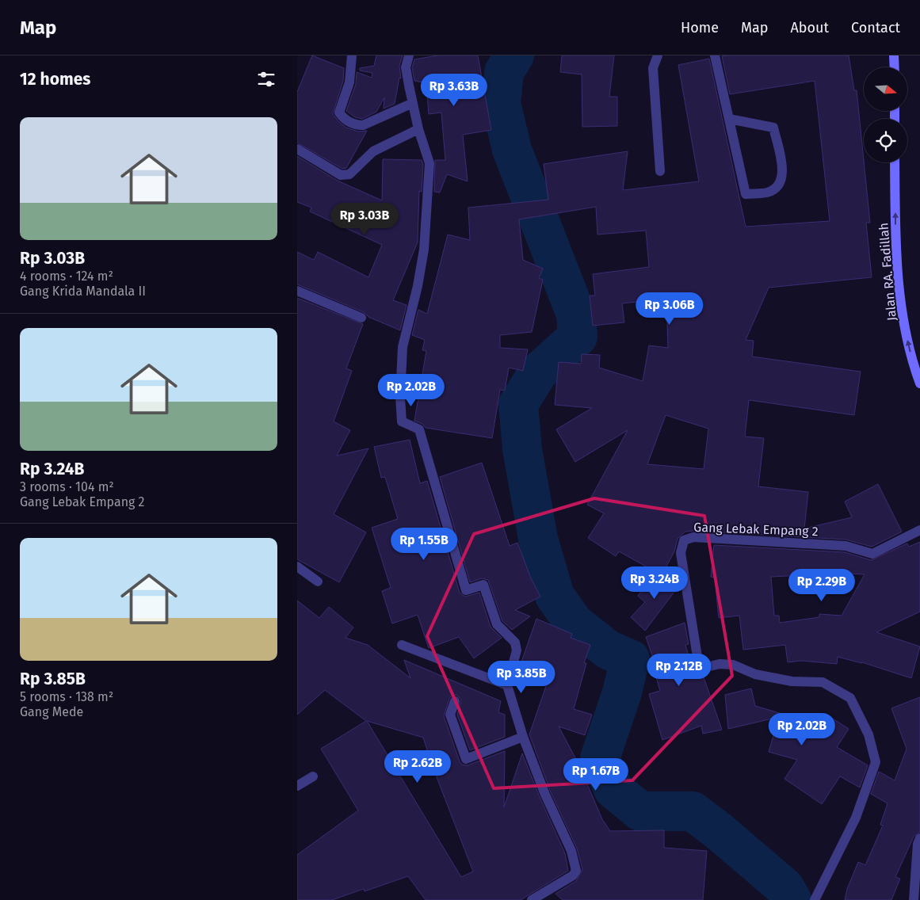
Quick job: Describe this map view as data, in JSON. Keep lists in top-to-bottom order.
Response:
{
  "streets": {
    "main road": ["Jalan RA. Fadillah"],
    "street": ["Gang Lebak Empang 2"]
  },
  "one_way": ["Jalan RA. Fadillah"],
  "north": "right",
  "page": {
    "header": "Map",
    "nav": [
      "Home",
      "Map",
      "About",
      "Contact"
    ],
    "heading": "12 homes",
    "price": [
      "Rp 3.63B",
      "Rp 3.03B",
      "Rp 3.06B",
      "Rp 2.02B",
      "Rp 1.55B",
      "Rp 3.24B",
      "Rp 2.29B",
      "Rp 2.12B",
      "Rp 3.85B",
      "Rp 2.02B",
      "Rp 2.62B",
      "Rp 1.67B"
    ],
    "list": [
      {
        "name": "Rp 3.03B",
        "note": "4 rooms · 124 m² · Gang Krida Mandala II"
      },
      {
        "name": "Rp 3.24B",
        "note": "3 rooms · 104 m² · Gang Lebak Empang 2"
      },
      {
        "name": "Rp 3.85B",
        "note": "5 rooms · 138 m² · Gang Mede"
      }
    ]
  }
}
